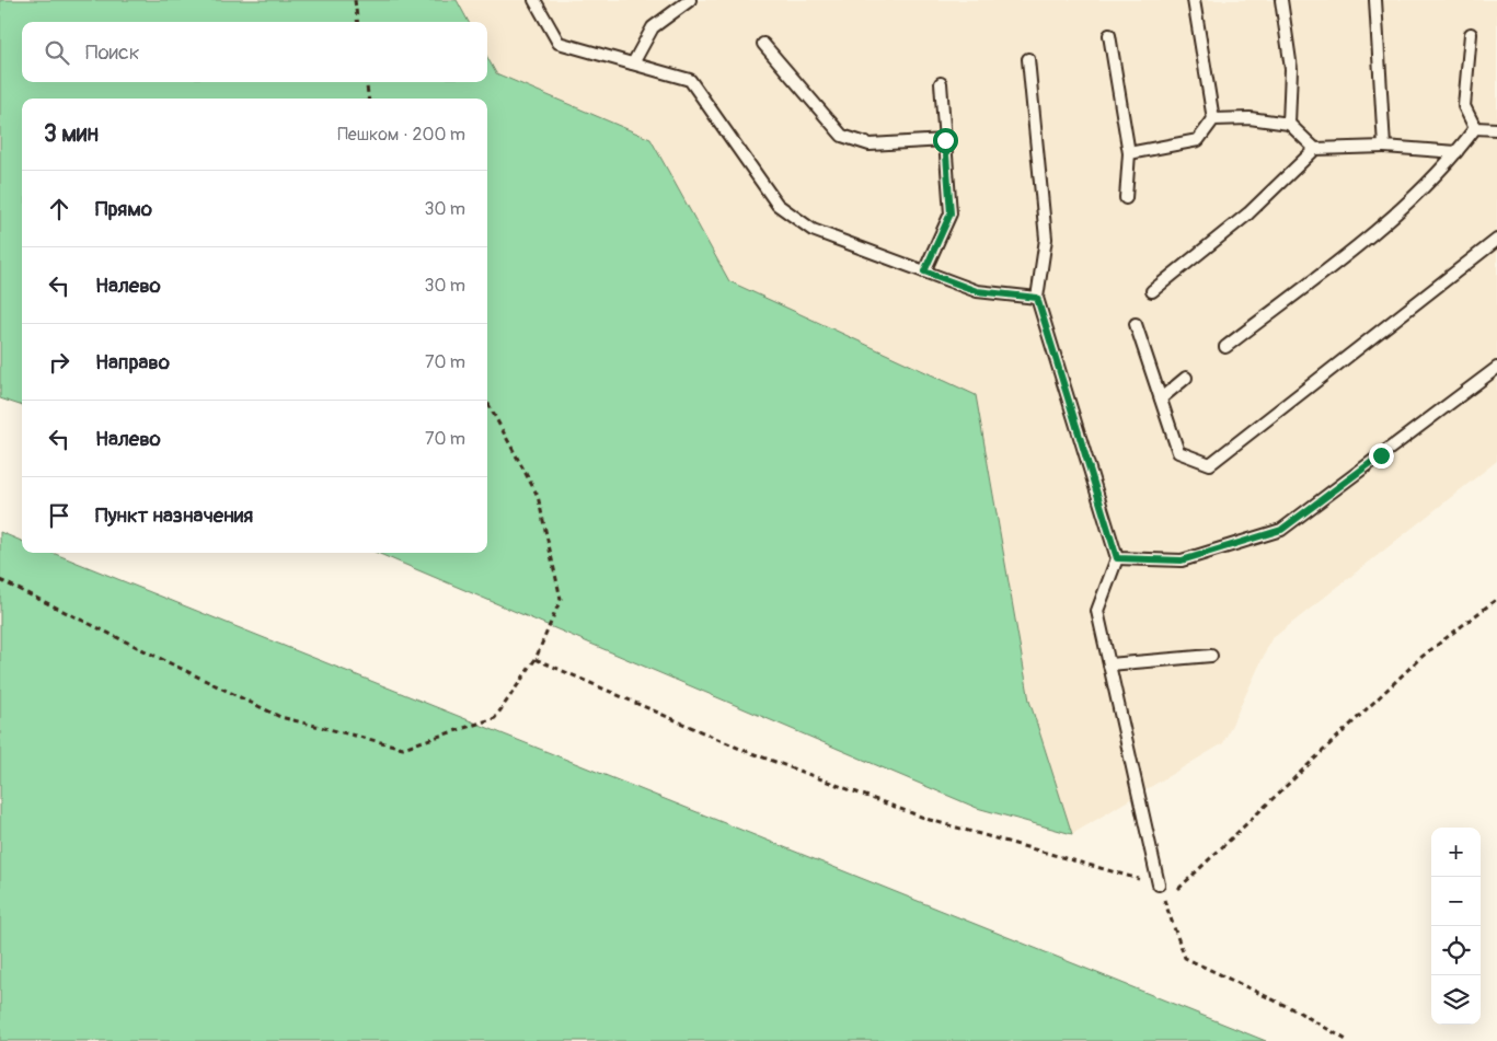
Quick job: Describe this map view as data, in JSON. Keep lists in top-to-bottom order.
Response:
{
  "page": {
    "search": "Поиск",
    "heading": ["3 мин", "Пешком · 200 m"],
    "list": [
      ["Прямо", "30 m"],
      ["Налево", "30 m"],
      ["Направо", "70 m"],
      ["Налево", "70 m"],
      "Пункт назначения"
    ],
    "map_buttons": ["+", "−"]
  }
}
